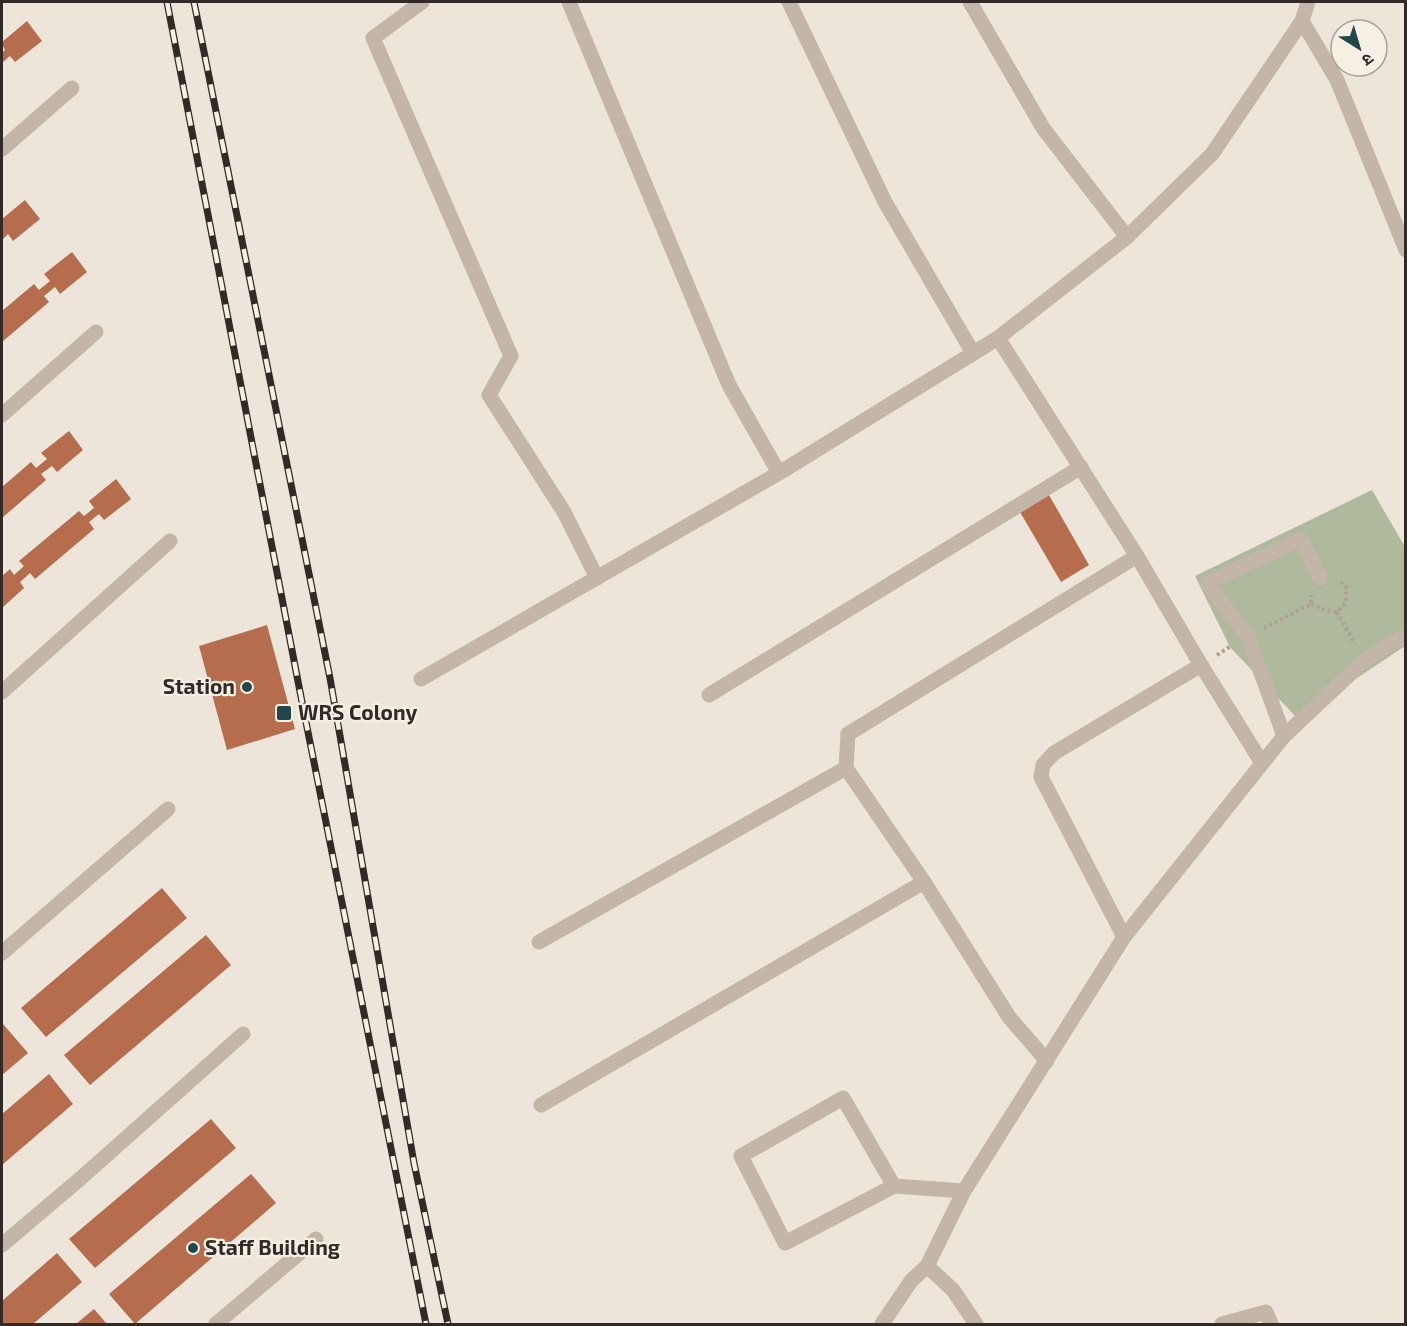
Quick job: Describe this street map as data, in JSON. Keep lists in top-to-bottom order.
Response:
{
  "places": {
    "other": ["Station", "Staff Building"],
    "transit": ["WRS Colony"]
  },
  "north": "bottom right"
}
